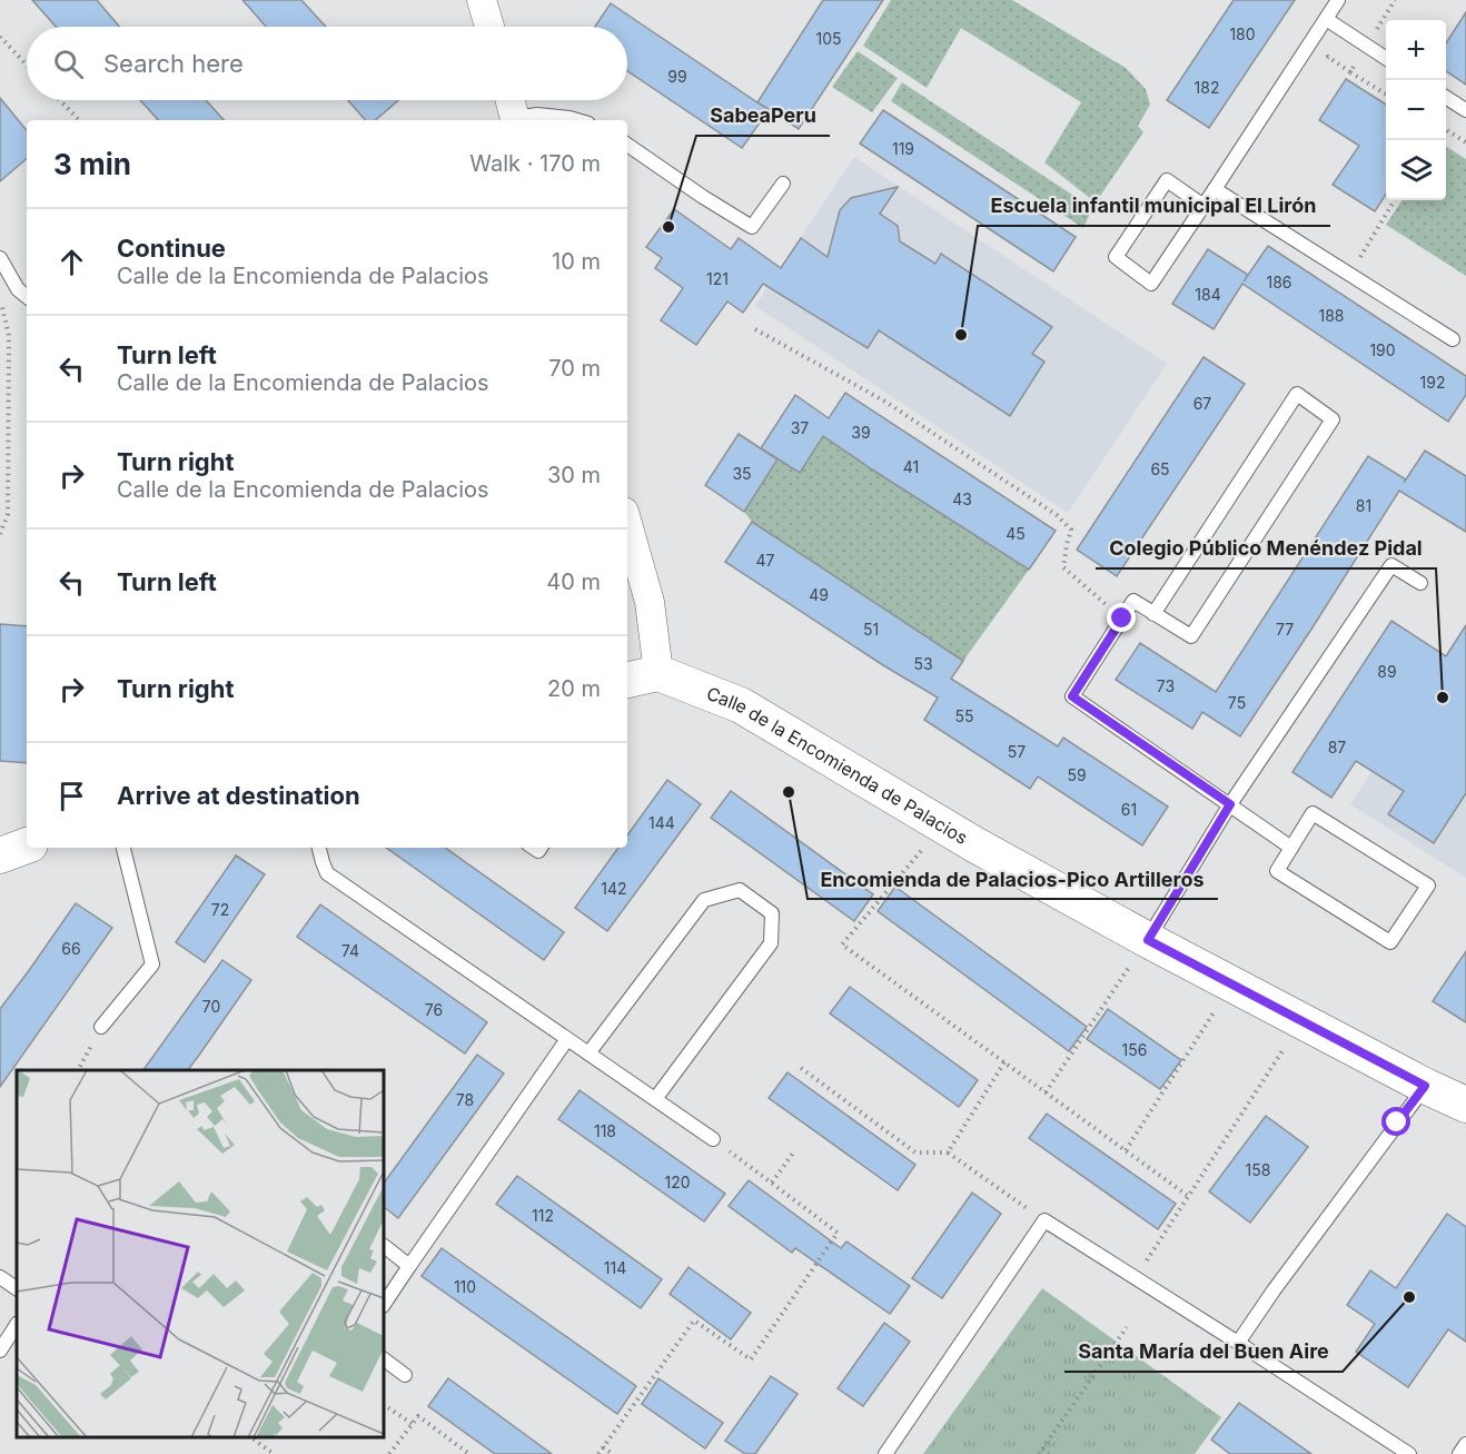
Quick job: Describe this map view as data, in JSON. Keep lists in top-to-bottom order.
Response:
{
  "streets": {
    "street": ["Calle de la Encomienda de Palacios"]
  },
  "places": [
    "SabeaPeru",
    "Escuela infantil municipal El Lirón",
    "Colegio Público Menéndez Pidal",
    "Encomienda de Palacios-Pico Artilleros",
    "Santa María del Buen Aire"
  ],
  "house_numbers": [
    "180",
    "105",
    "99",
    "182",
    "119",
    "121",
    "186",
    "184",
    "188",
    "190",
    "192",
    "67",
    "37",
    "39",
    "41",
    "65",
    "35",
    "43",
    "81",
    "45",
    "47",
    "49",
    "51",
    "77",
    "53",
    "89",
    "73",
    "75",
    "55",
    "87",
    "57",
    "59",
    "61",
    "144",
    "142",
    "72",
    "66",
    "74",
    "70",
    "76",
    "156",
    "78",
    "118",
    "158",
    "120",
    "112",
    "114",
    "110"
  ],
  "page": {
    "map_buttons": ["+", "−"],
    "search": "Search here",
    "heading": ["3 min", "Walk · 170 m"],
    "list": [
      ["Continue", "Calle de la Encomienda de Palacios", "10 m"],
      ["Turn left", "Calle de la Encomienda de Palacios", "70 m"],
      ["Turn right", "Calle de la Encomienda de Palacios", "30 m"],
      ["Turn left", "40 m"],
      ["Turn right", "20 m"],
      "Arrive at destination"
    ]
  }
}
